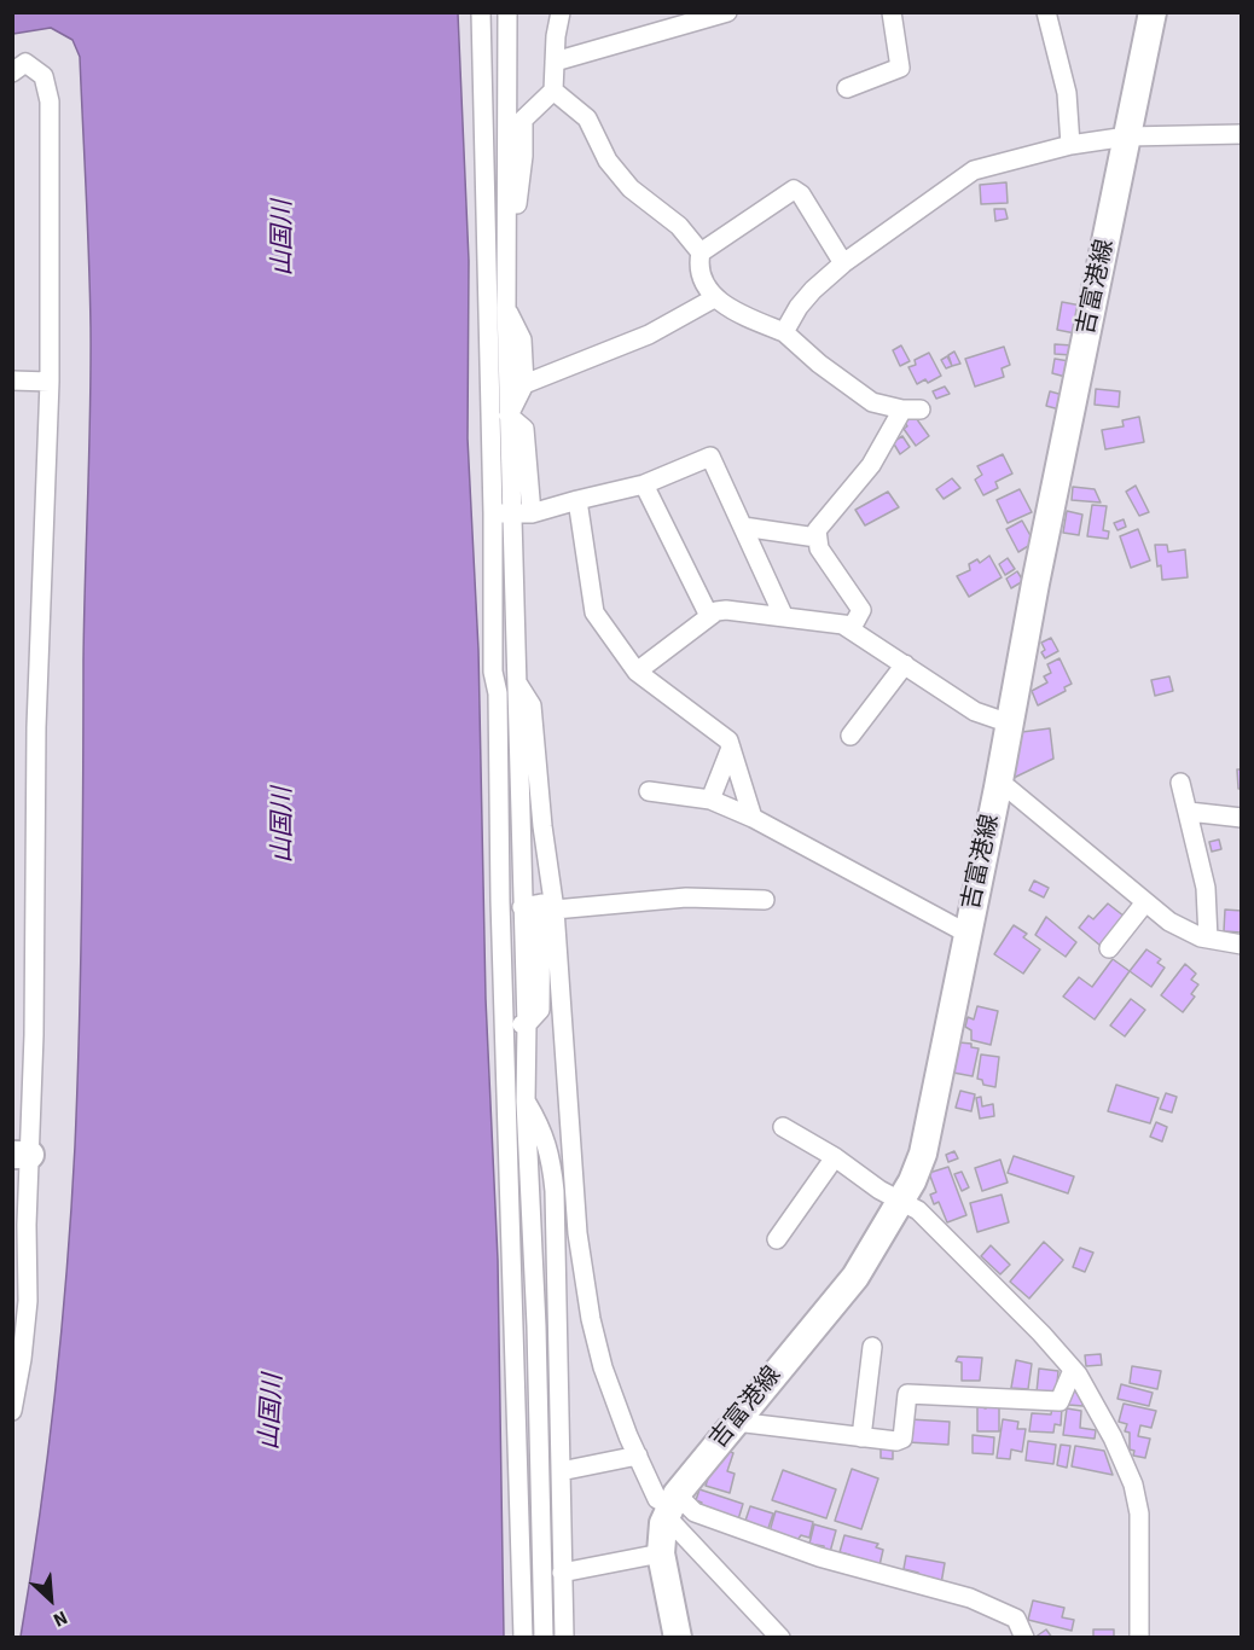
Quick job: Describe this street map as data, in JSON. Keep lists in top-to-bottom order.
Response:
{
  "streets": {
    "main road": ["吉富港線"]
  },
  "water": ["山国川"],
  "north": "bottom right"
}
